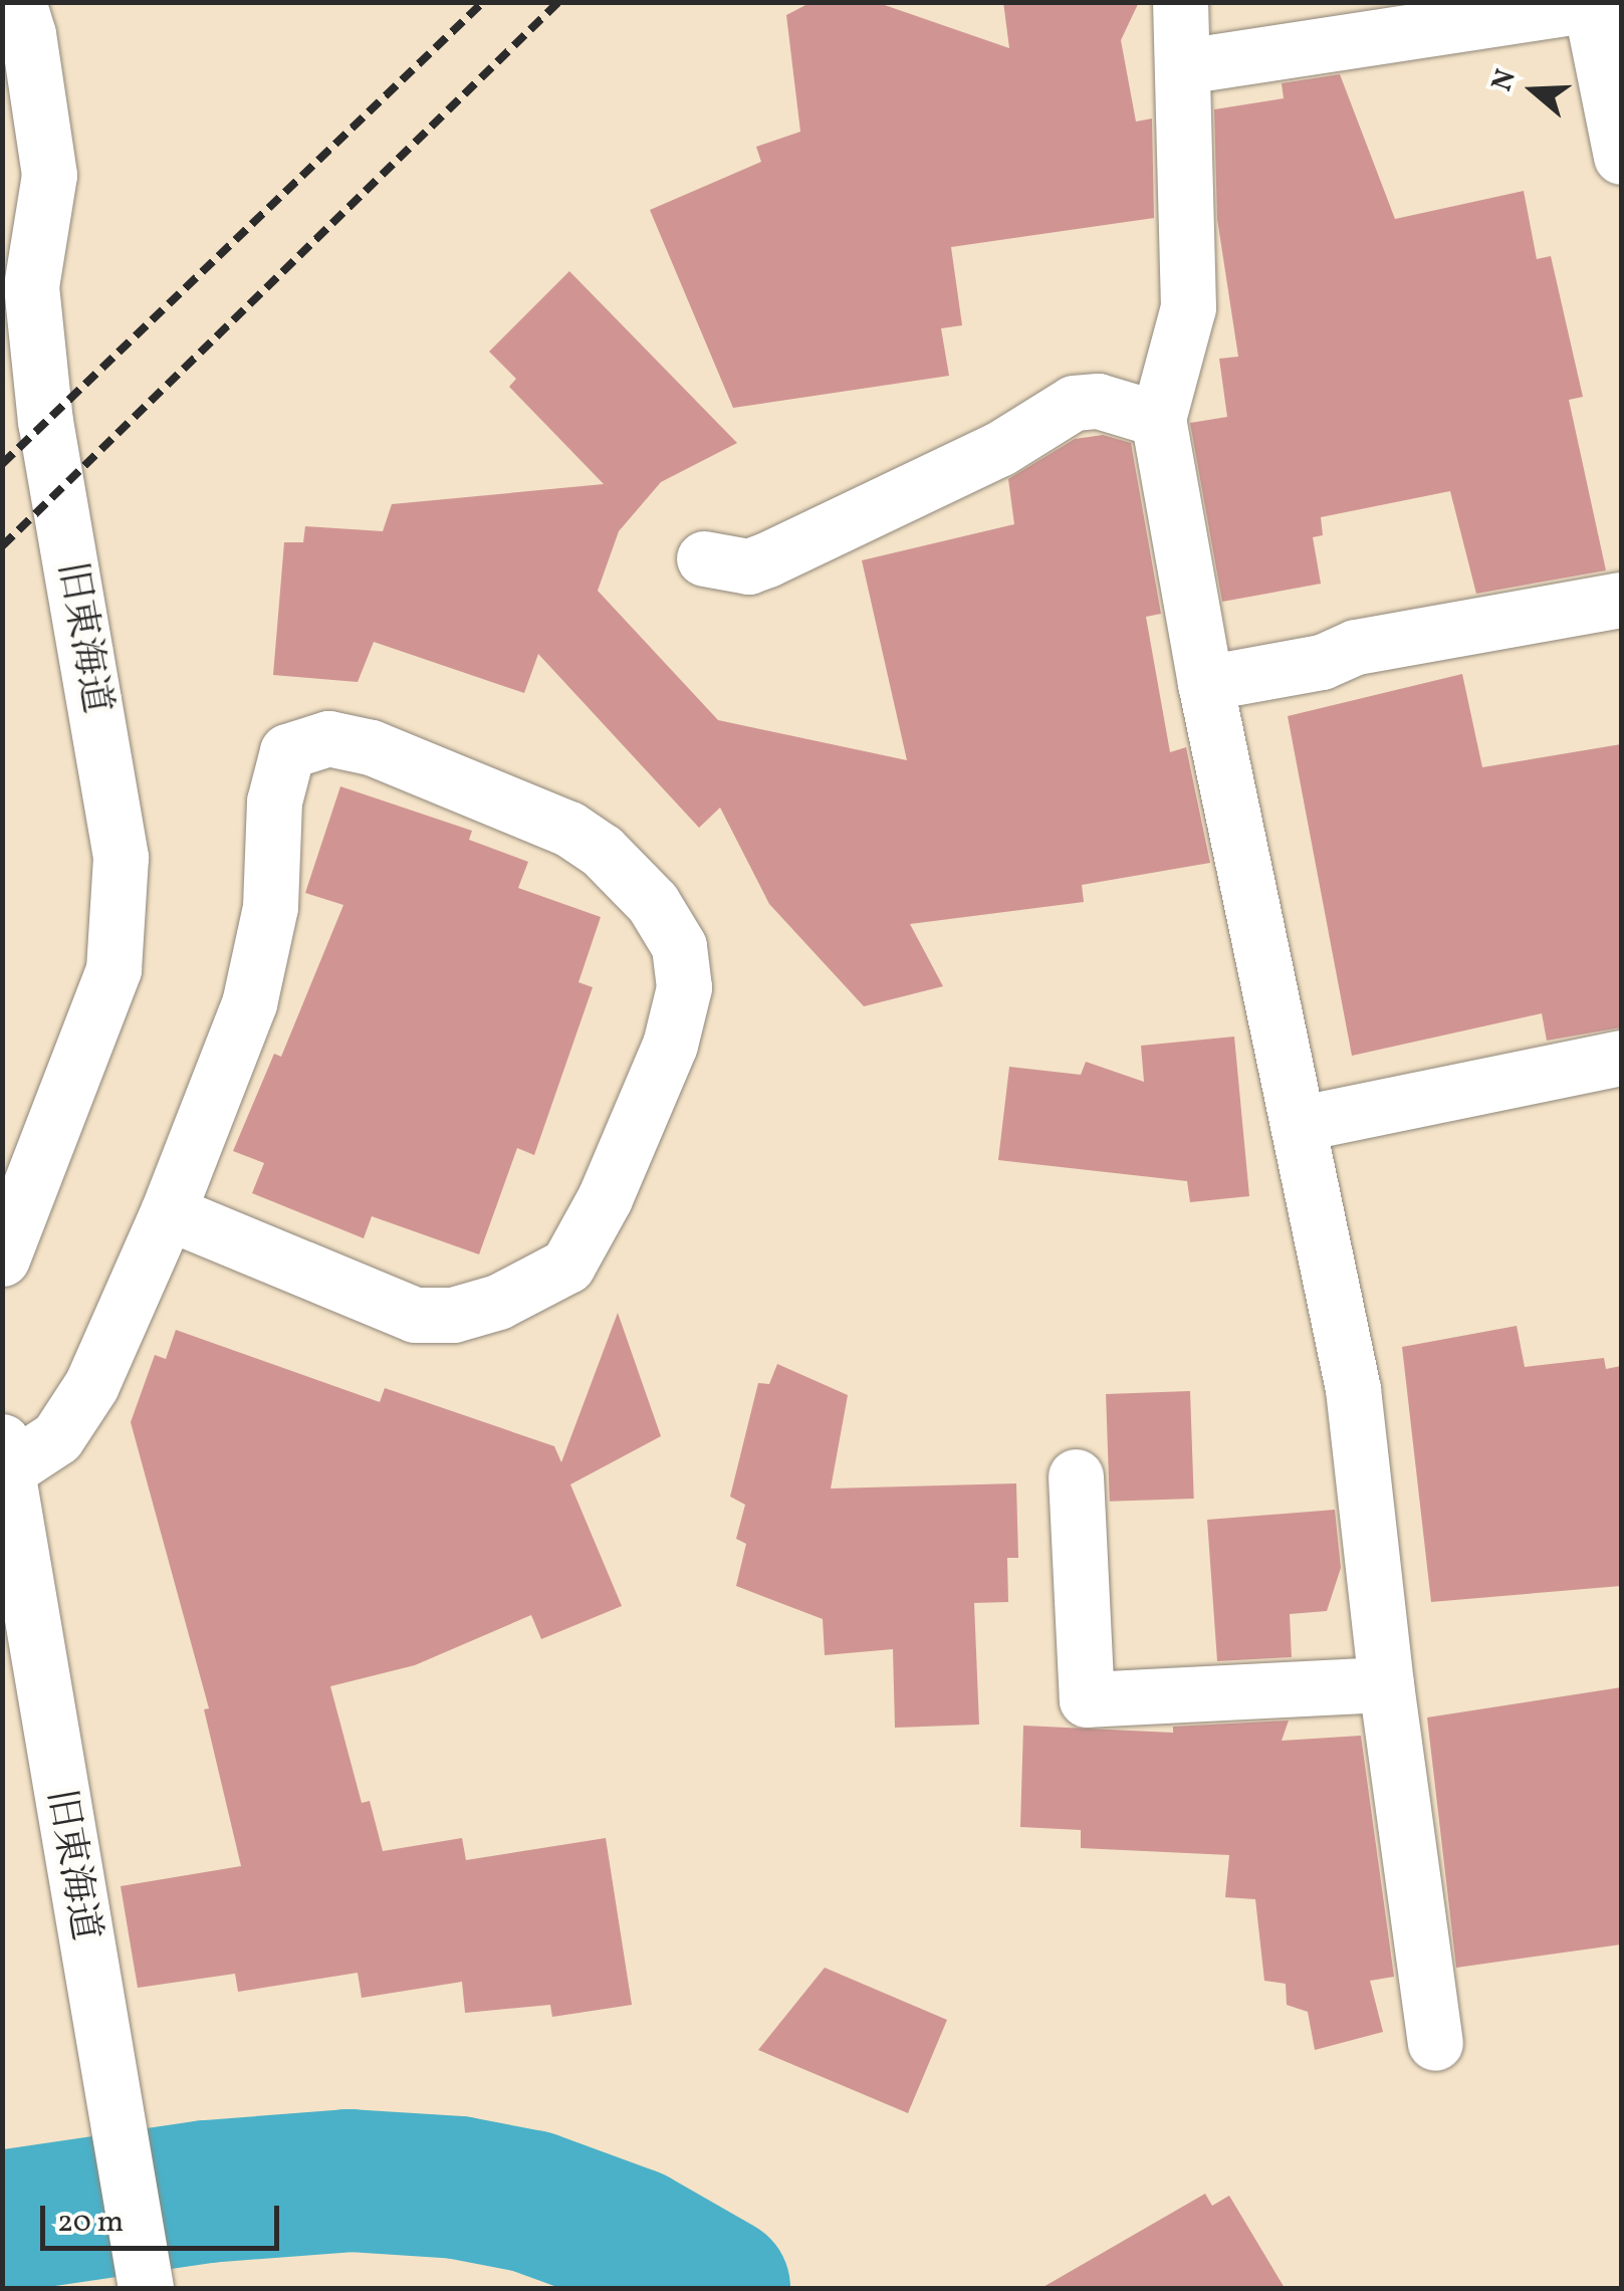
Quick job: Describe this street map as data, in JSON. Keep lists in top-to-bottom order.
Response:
{
  "streets": {
    "street": ["旧東海道"]
  },
  "scale_bar": "20 m",
  "north": "left"
}
